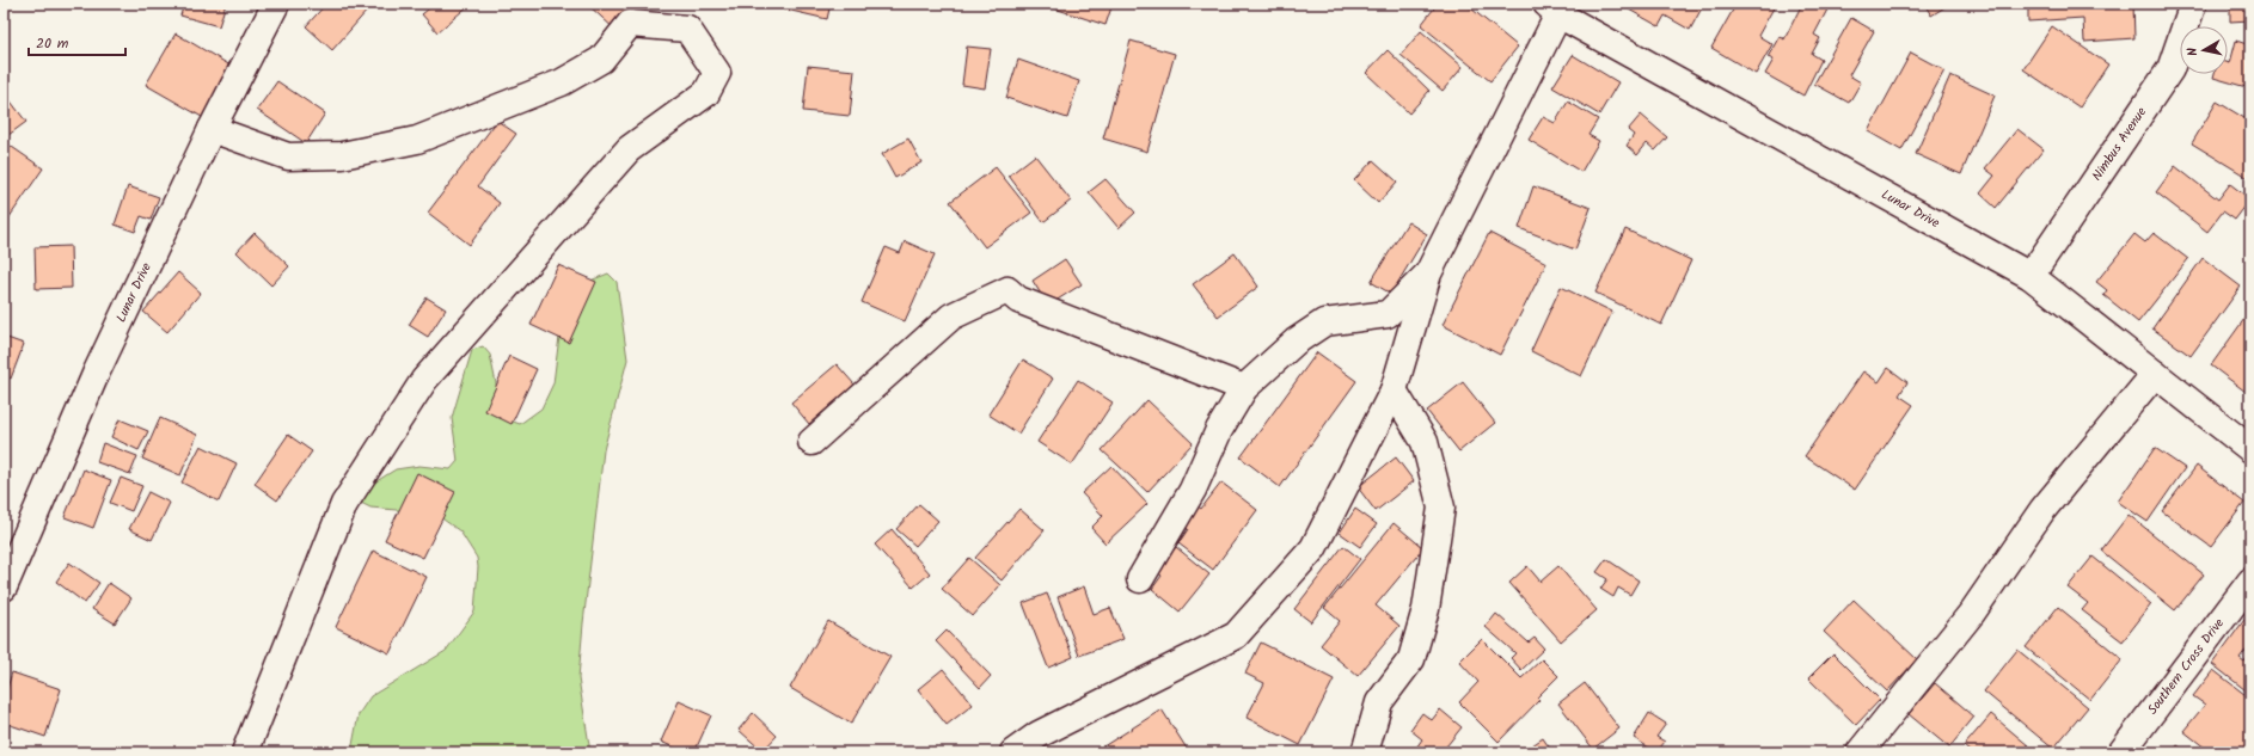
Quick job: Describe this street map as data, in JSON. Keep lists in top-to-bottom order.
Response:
{
  "streets": {
    "street": ["Nimbus Avenue", "Lunar Drive", "Southern Cross Drive"]
  },
  "crossings": [
    ["Nimbus Avenue", "Lunar Drive"]
  ],
  "scale_bar": "20 m",
  "north": "left"
}
